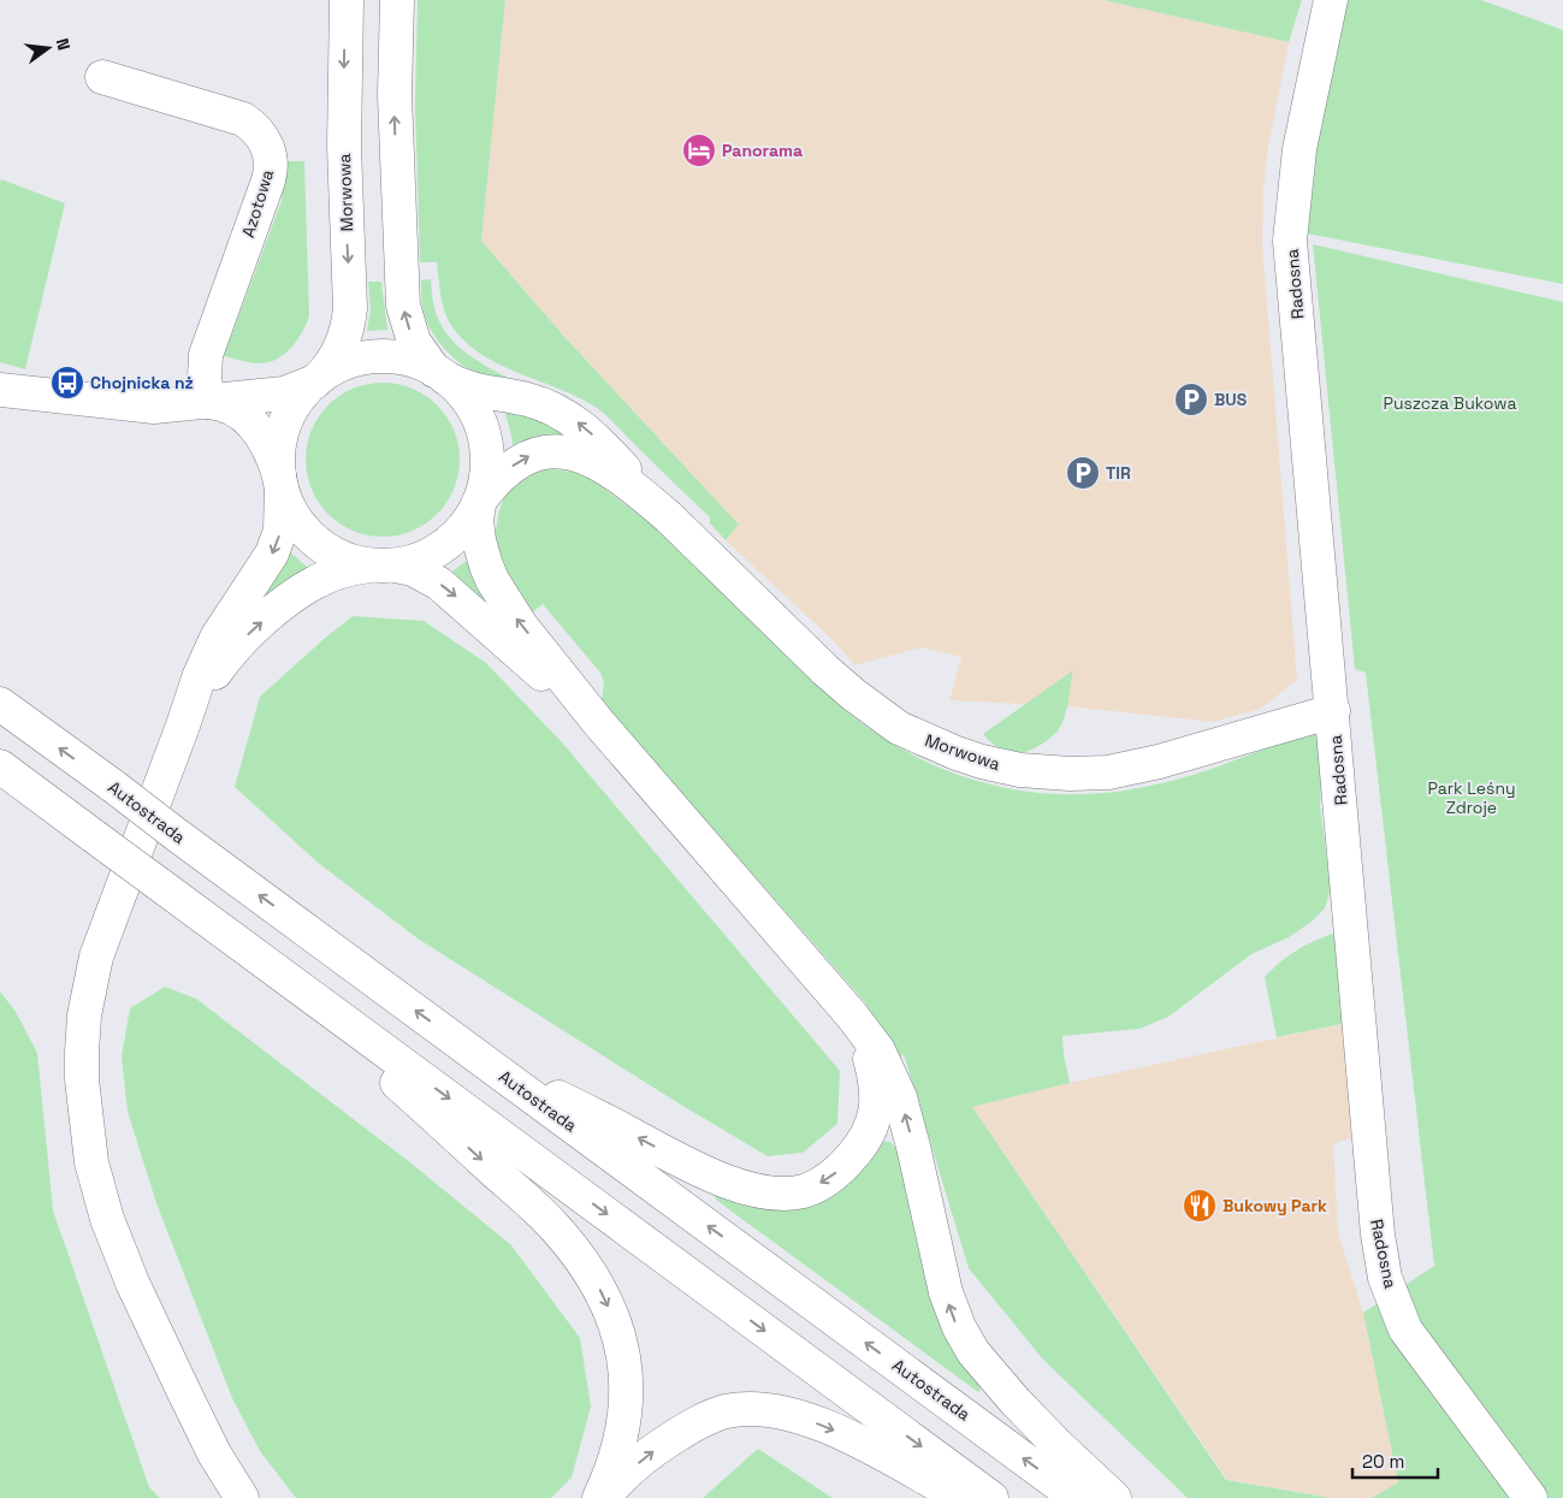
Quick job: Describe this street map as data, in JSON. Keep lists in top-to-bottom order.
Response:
{
  "streets": {
    "main road": [
      "Morwowa",
      "Azotowa",
      "Radosna",
      "Autostrada"
    ]
  },
  "crossings": [
    ["Morwowa", "Radosna"]
  ],
  "parks": ["Puszcza Bukowa", "Park Leśny Zdroje"],
  "places": {
    "hotel": ["Panorama"],
    "bus stop": ["Chojnicka nż"],
    "parking": ["BUS", "TIR"],
    "restaurant": ["Bukowy Park"]
  },
  "scale_bar": "20 m",
  "north": "right"
}
